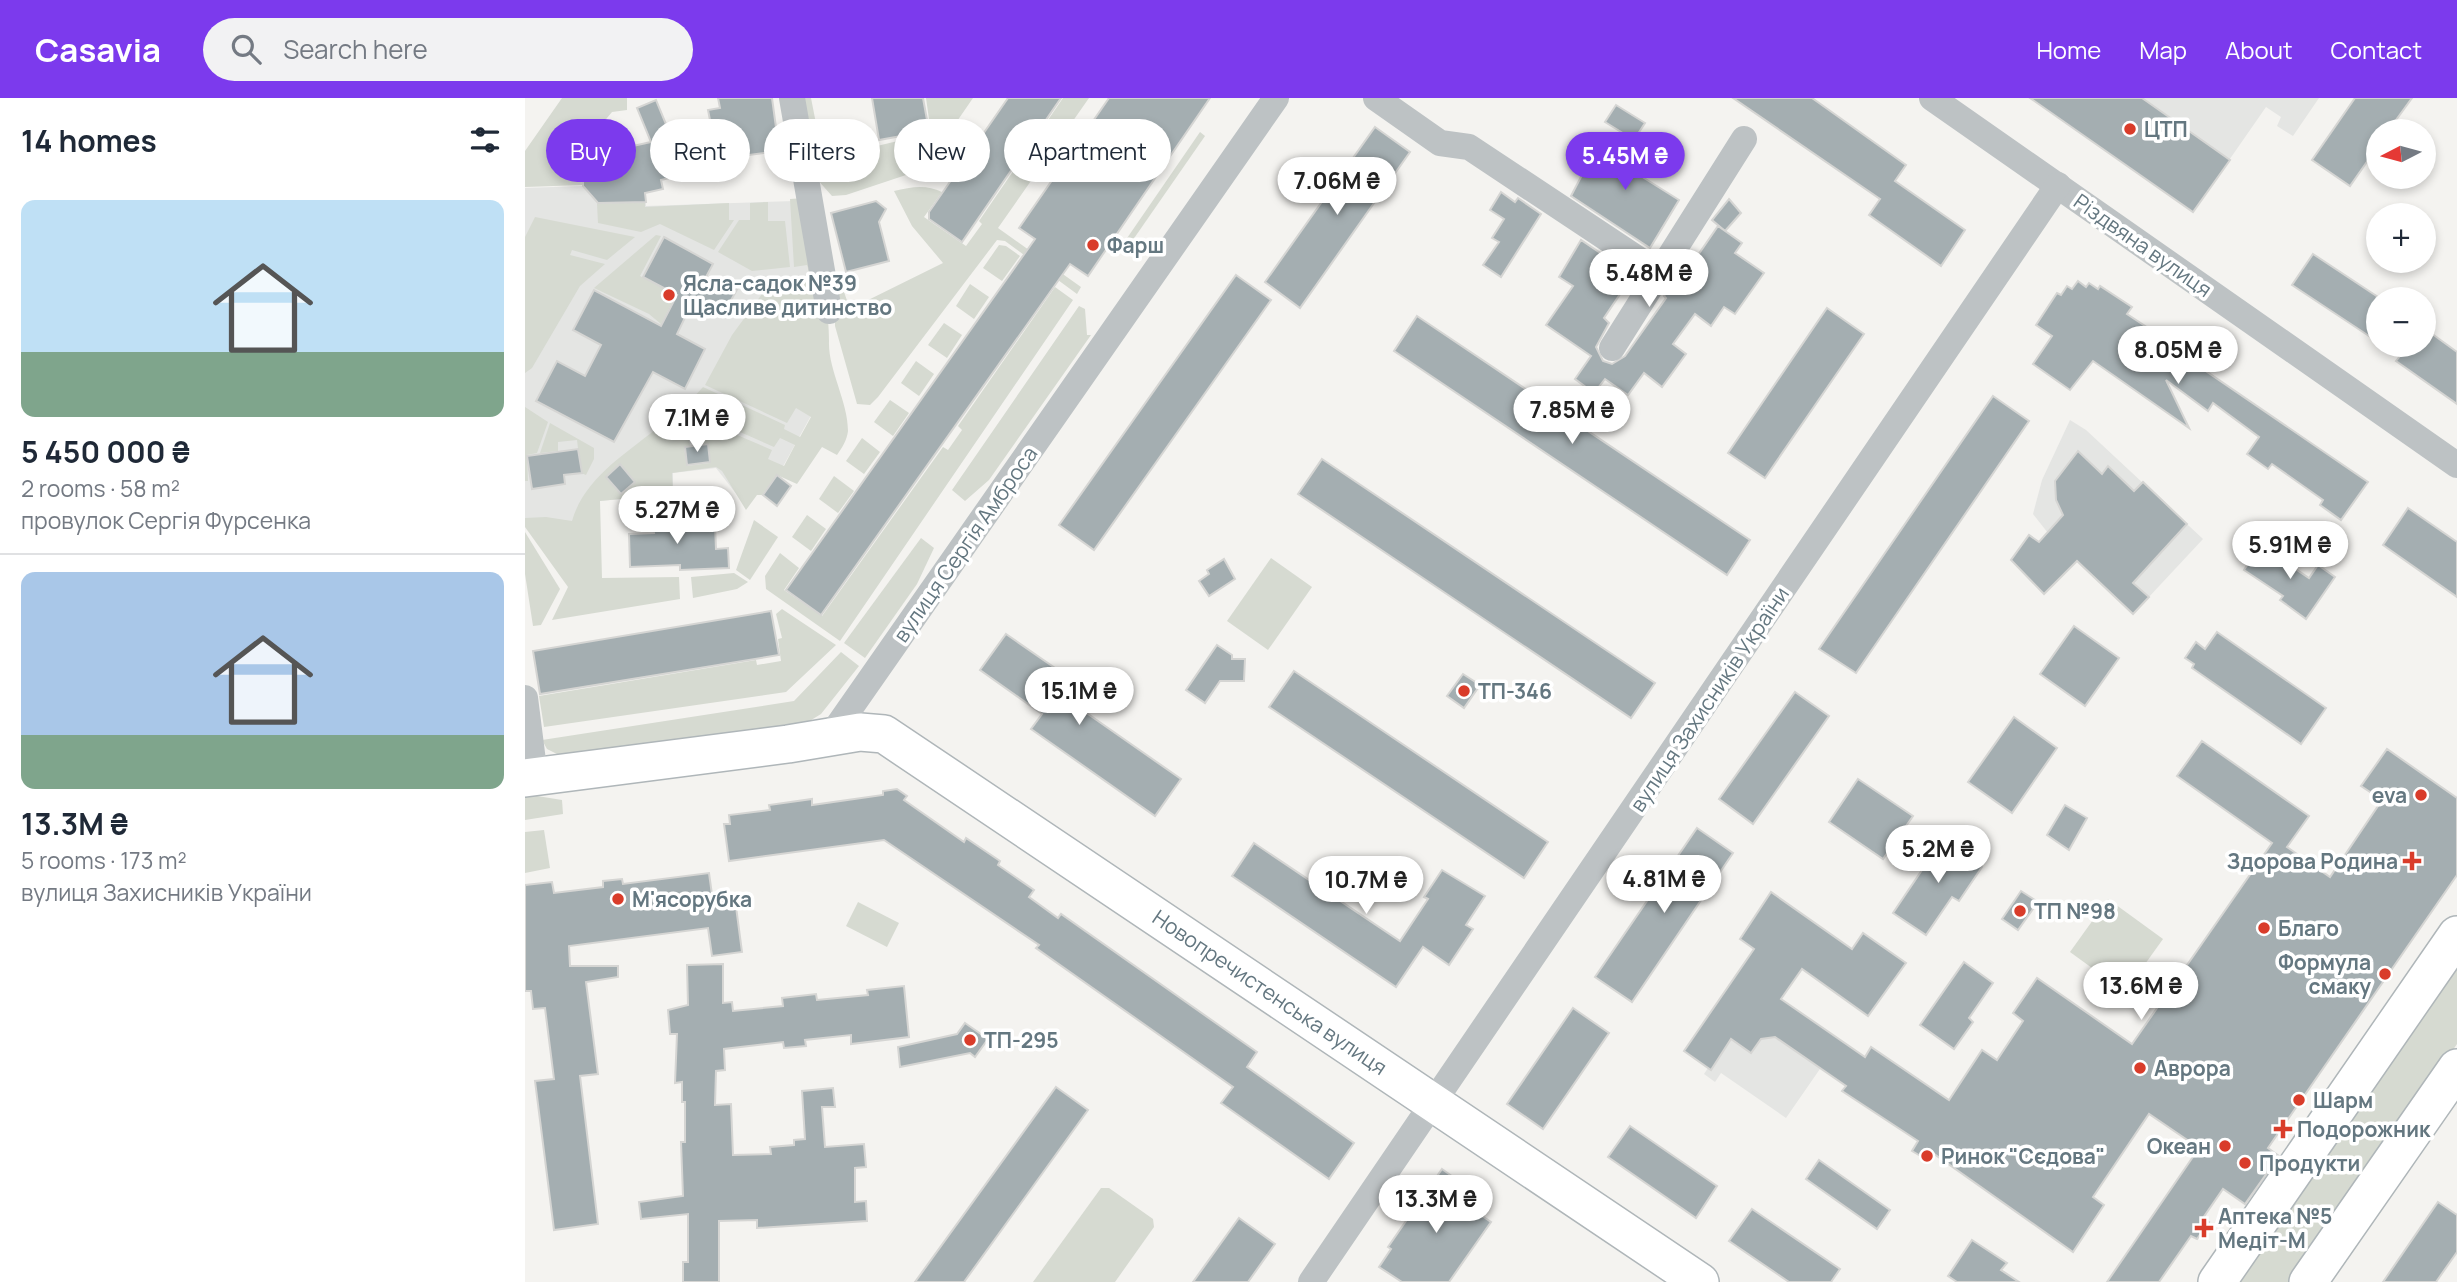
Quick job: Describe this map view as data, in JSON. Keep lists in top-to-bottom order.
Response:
{
  "streets": {
    "street": [
      "Різдвяна вулиця",
      "вулиця Сергія Амброса",
      "вулиця Захисників України",
      "Новопречистенська вулиця"
    ]
  },
  "crossings": [
    ["Різдвяна вулиця", "вулиця Захисників України"],
    ["вулиця Сергія Амброса", "Новопречистенська вулиця"],
    ["вулиця Захисників України", "Новопречистенська вулиця"]
  ],
  "places": {
    "other": [
      "ЦТП",
      "Фарш",
      "Ясла-садок №39 Щасливе дитинство",
      "ТП-346",
      "eva",
      "М'ясорубка",
      "ТП №98",
      "Благо",
      "Формула смаку",
      "ТП-295",
      "Аврора",
      "Шарм",
      "Океан",
      "Ринок \"Сєдова\"",
      "Продукти"
    ],
    "health": ["Здорова Родина", "Подорожник", "Аптека №5 Медіт-М"]
  },
  "north": "left",
  "page": {
    "header": "Casavia",
    "search": "Search here",
    "nav": [
      "Home",
      "Map",
      "About",
      "Contact"
    ],
    "heading": "14 homes",
    "map_buttons": ["+", "−"],
    "chip": [
      "Buy",
      "Rent",
      "Filters",
      "New",
      "Apartment"
    ],
    "price": [
      "5.45M ₴",
      "7.06M ₴",
      "5.48M ₴",
      "8.05M ₴",
      "7.85M ₴",
      "7.1M ₴",
      "5.27M ₴",
      "5.91M ₴",
      "15.1M ₴",
      "5.2M ₴",
      "4.81M ₴",
      "10.7M ₴",
      "13.6M ₴",
      "13.3M ₴"
    ],
    "list": [
      {
        "name": "5 450 000 ₴",
        "note": "2 rooms · 58 m² · провулок Сергія Фурсенка"
      },
      {
        "name": "13.3M ₴",
        "note": "5 rooms · 173 m² · вулиця Захисників України"
      }
    ]
  }
}
